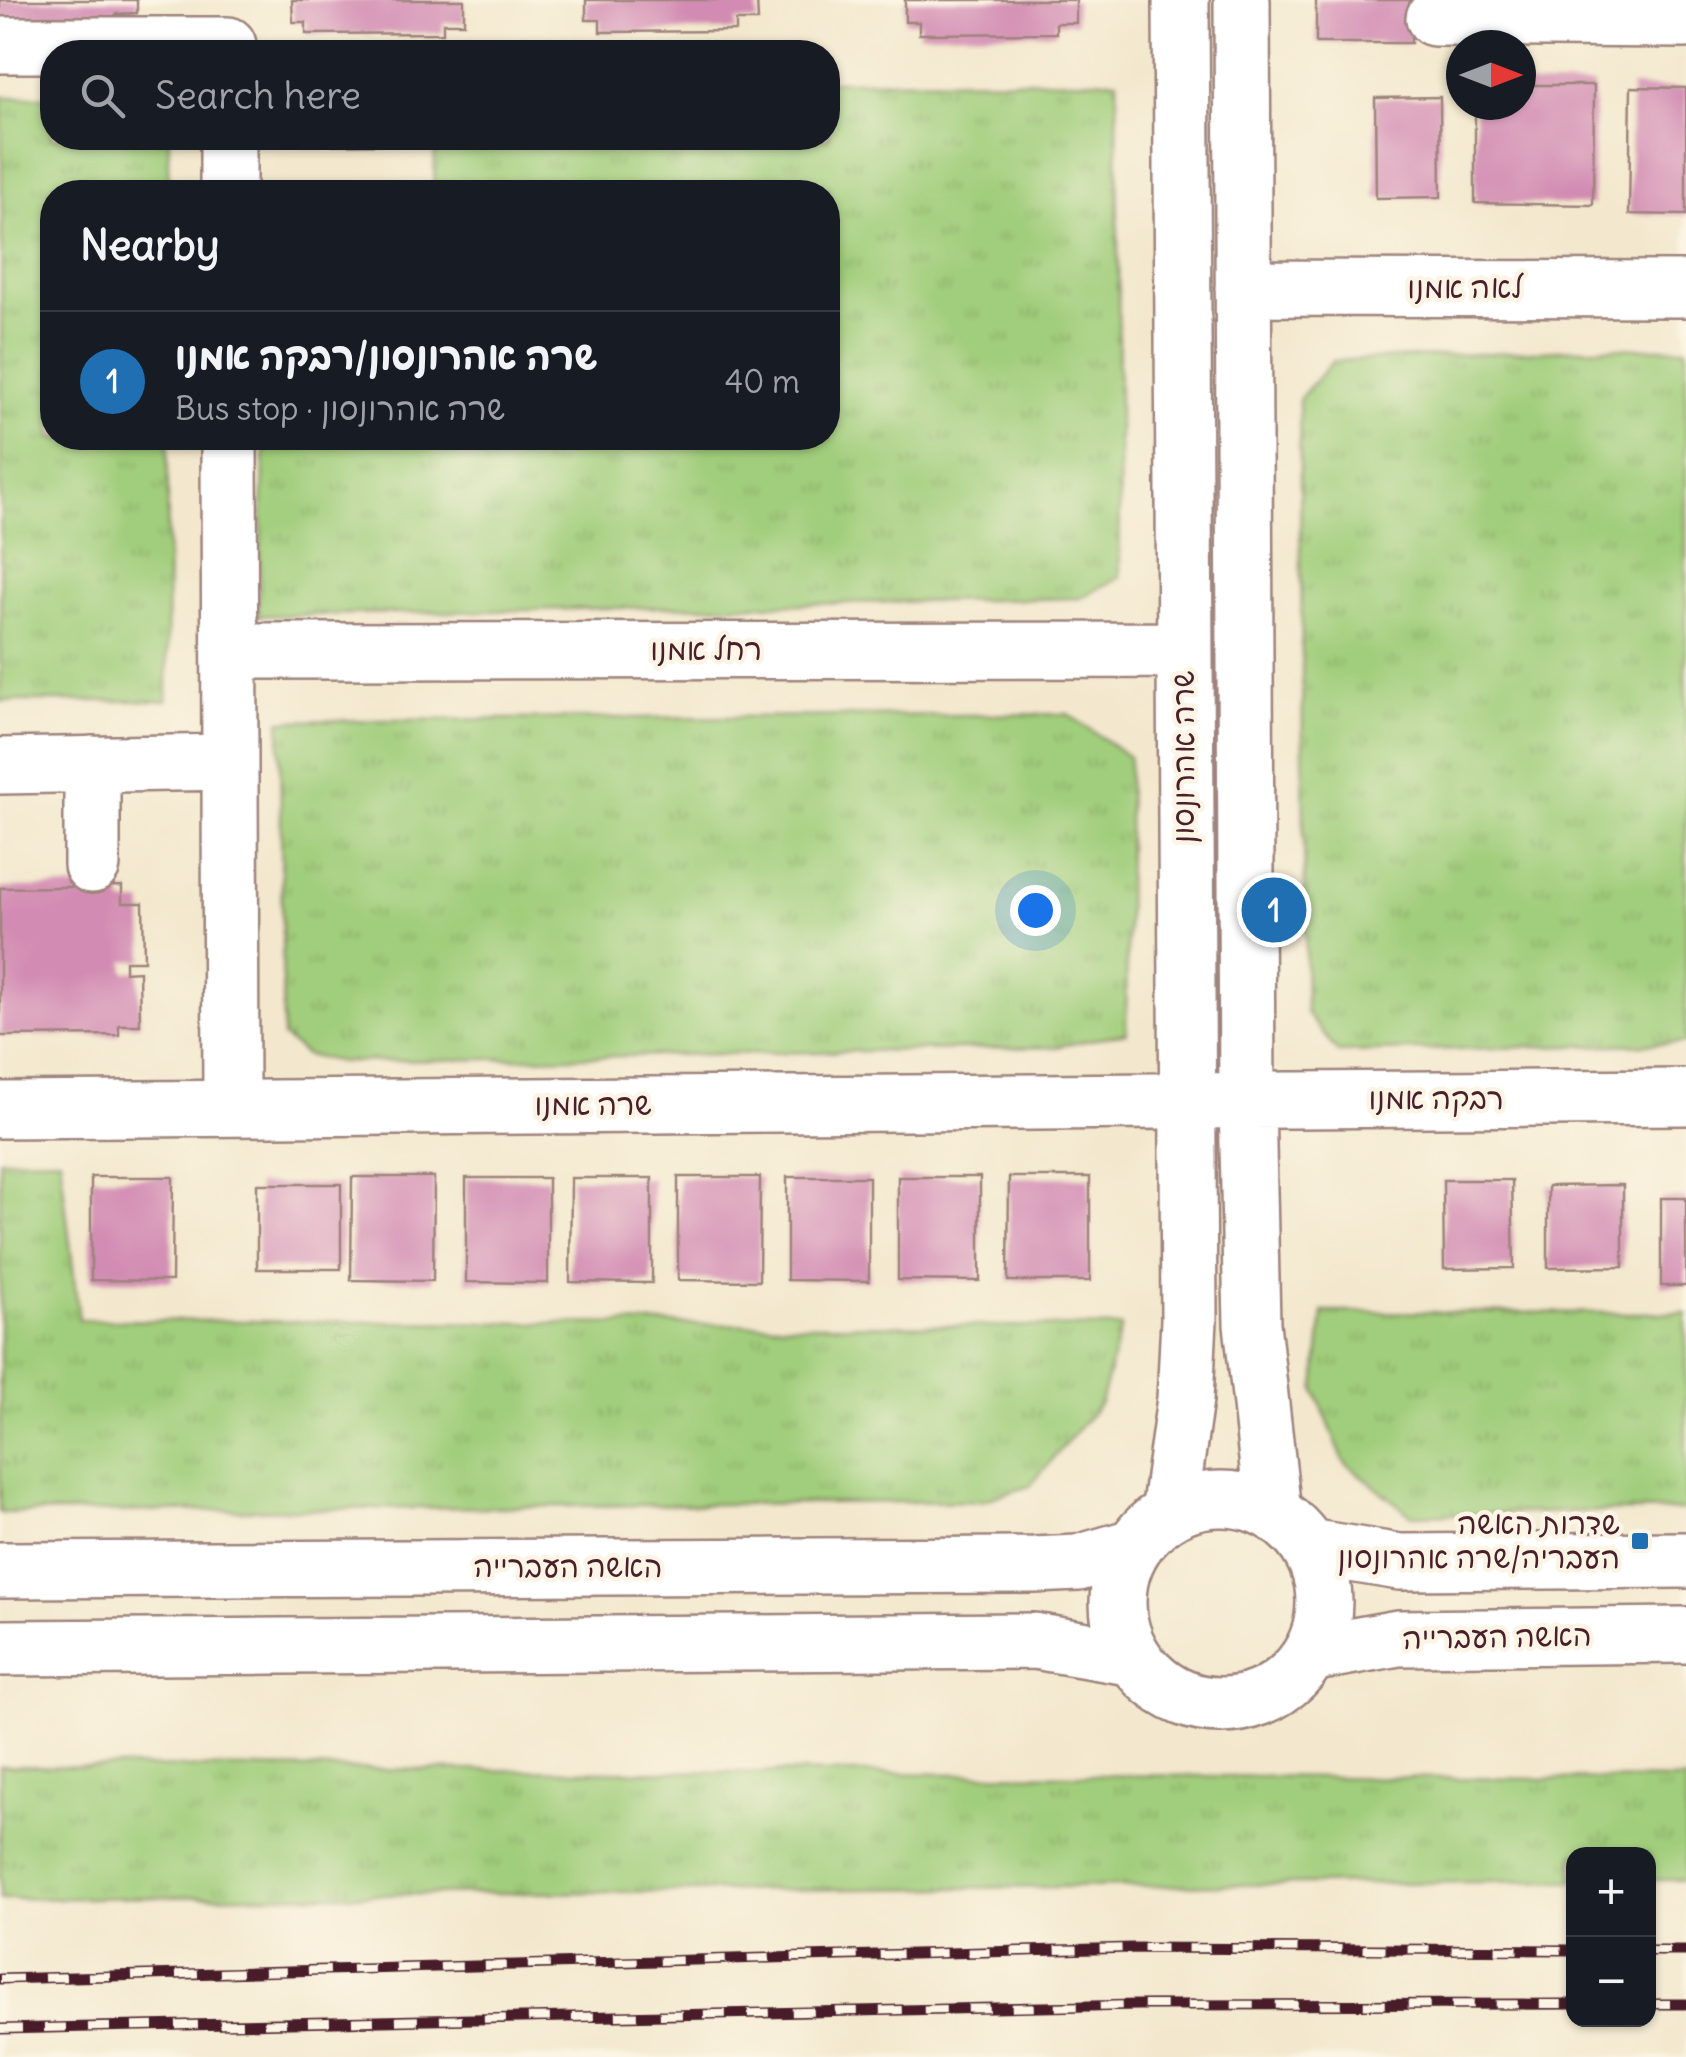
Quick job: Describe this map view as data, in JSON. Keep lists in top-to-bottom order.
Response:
{
  "streets": {
    "street": [
      "לאה אמנו",
      "רחל אמנו",
      "שרה אהרונסון",
      "רבקה אמנו",
      "שרה אמנו",
      "האשה העברייה"
    ]
  },
  "crossings": [
    ["לאה אמנו", "שרה אהרונסון"],
    ["רחל אמנו", "שרה אהרונסון"],
    ["שרה אהרונסון", "רבקה אמנו"],
    ["שרה אהרונסון", "שרה אמנו"],
    ["שרה אהרונסון", "האשה העברייה"],
    ["רבקה אמנו", "שרה אמנו"]
  ],
  "places": {
    "transit": ["שדרות האשה העבריה/שרה אהרונסון"]
  },
  "north": "right",
  "page": {
    "search": "Search here",
    "heading": "Nearby",
    "list": [
      {
        "mark": "1",
        "name": "שרה אהרונסון/רבקה אמנו",
        "note": "Bus stop · שרה אהרונסון",
        "value": "40 m"
      }
    ],
    "pins": "1",
    "map_buttons": ["+", "−"]
  }
}
